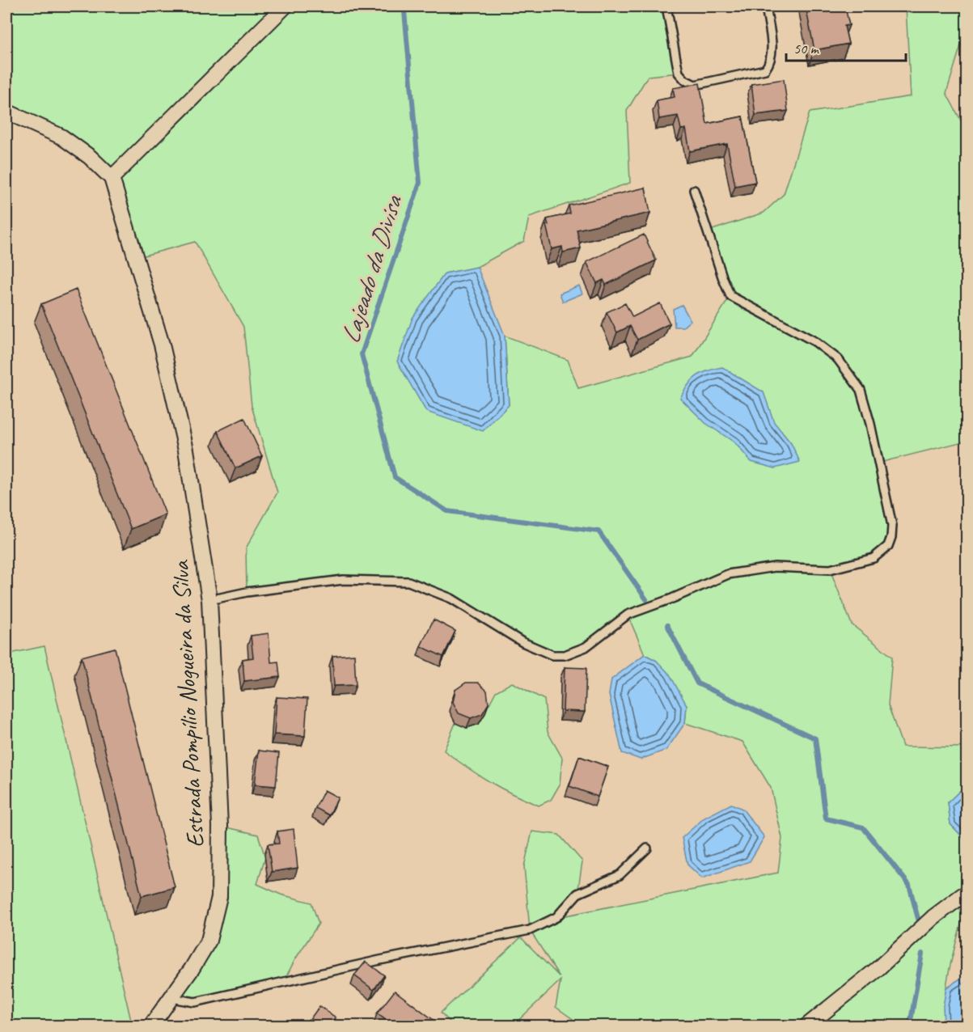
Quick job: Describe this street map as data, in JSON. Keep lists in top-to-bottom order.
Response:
{
  "streets": {
    "street": ["Estrada Pompílio Nogueira da Silva"]
  },
  "water": ["Lajeado da Divisa"],
  "scale_bar": "50 m"
}
